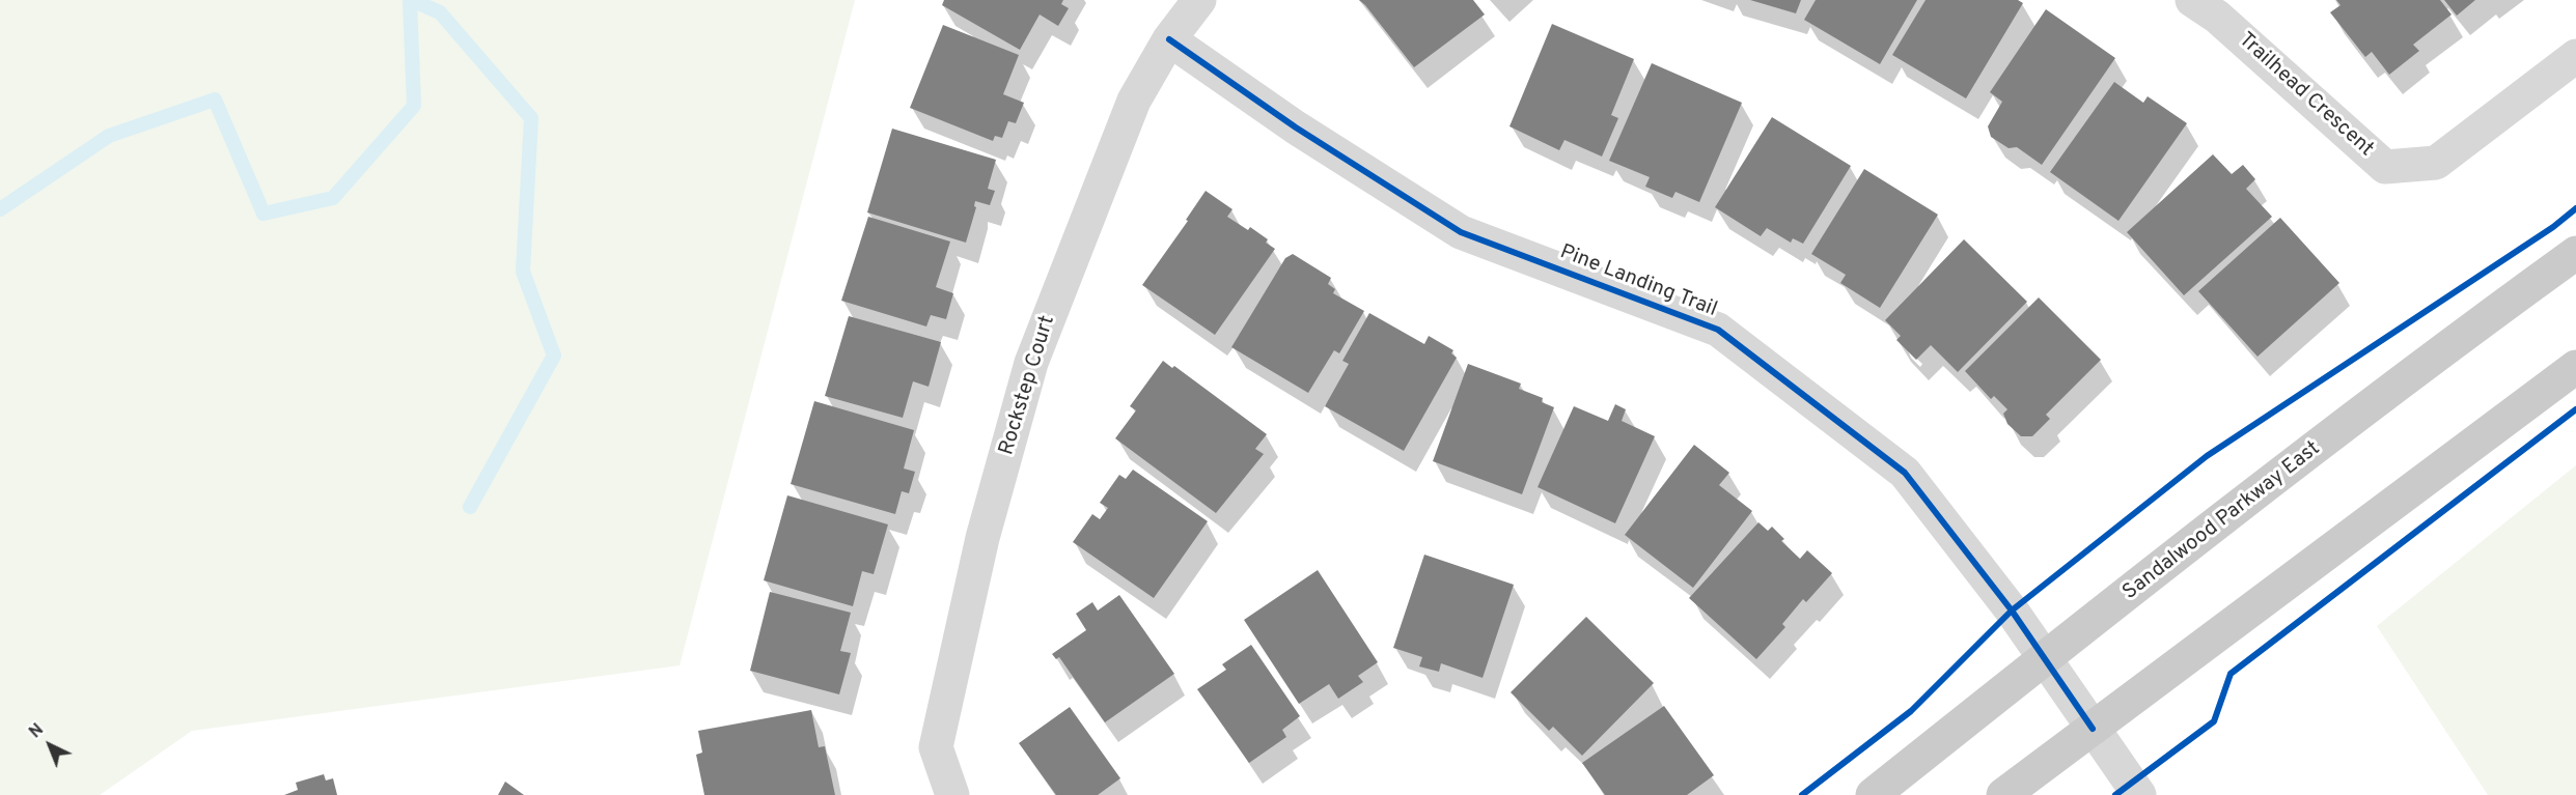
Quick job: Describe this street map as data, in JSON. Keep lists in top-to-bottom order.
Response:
{
  "streets": {
    "main road": ["Sandalwood Parkway East"],
    "street": ["Trailhead Crescent", "Pine Landing Trail", "Rockstep Court"]
  },
  "crossings": [
    ["Pine Landing Trail", "Rockstep Court"],
    ["Pine Landing Trail", "Sandalwood Parkway East"]
  ],
  "north": "top left"
}
